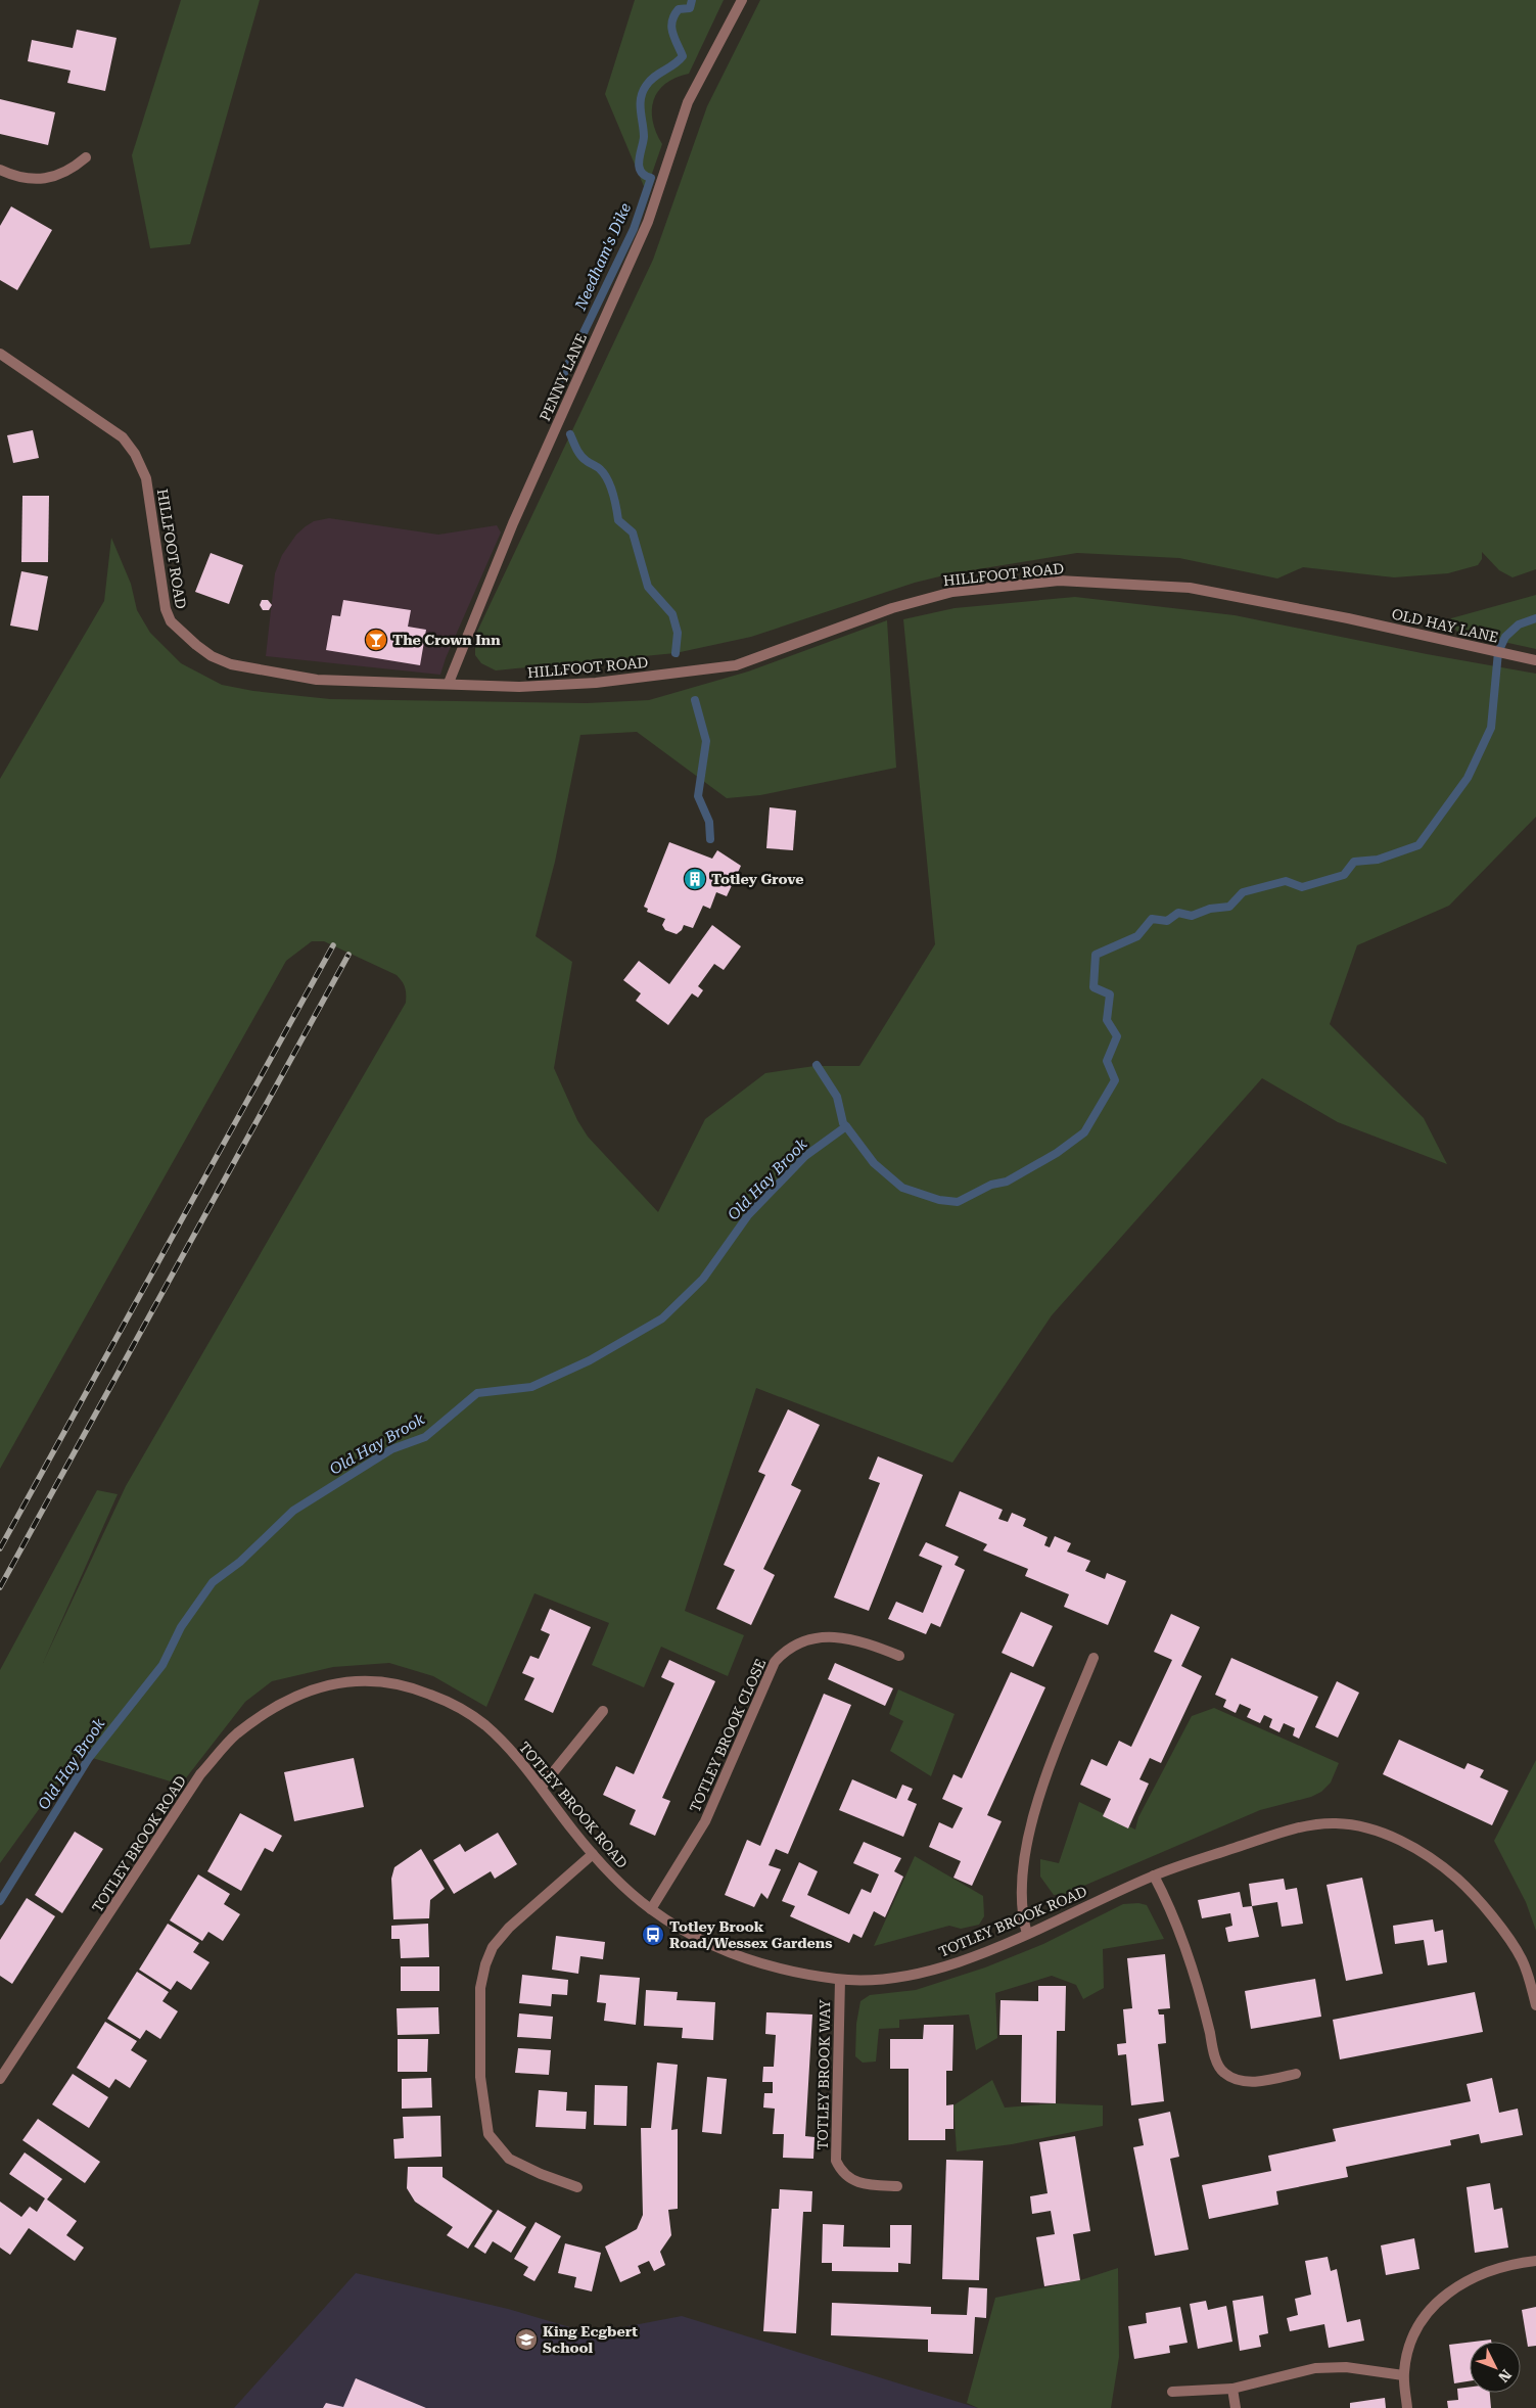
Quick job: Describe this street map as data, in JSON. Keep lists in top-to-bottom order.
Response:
{
  "streets": {
    "street": [
      "PENNY LANE",
      "HILLFOOT ROAD",
      "OLD HAY LANE",
      "TOTLEY BROOK CLOSE",
      "TOTLEY BROOK ROAD",
      "TOTLEY BROOK WAY"
    ]
  },
  "crossings": [
    ["PENNY LANE", "HILLFOOT ROAD"],
    ["HILLFOOT ROAD", "OLD HAY LANE"],
    ["TOTLEY BROOK CLOSE", "TOTLEY BROOK ROAD"],
    ["TOTLEY BROOK ROAD", "TOTLEY BROOK WAY"]
  ],
  "water": ["Needham's Dike", "Old Hay Brook"],
  "places": {
    "bar": ["The Crown Inn"],
    "building": ["Totley Grove"],
    "bus stop": ["Totley Brook Road/Wessex Gardens"],
    "school or university": ["King Ecgbert School"]
  },
  "north": "bottom right"
}
